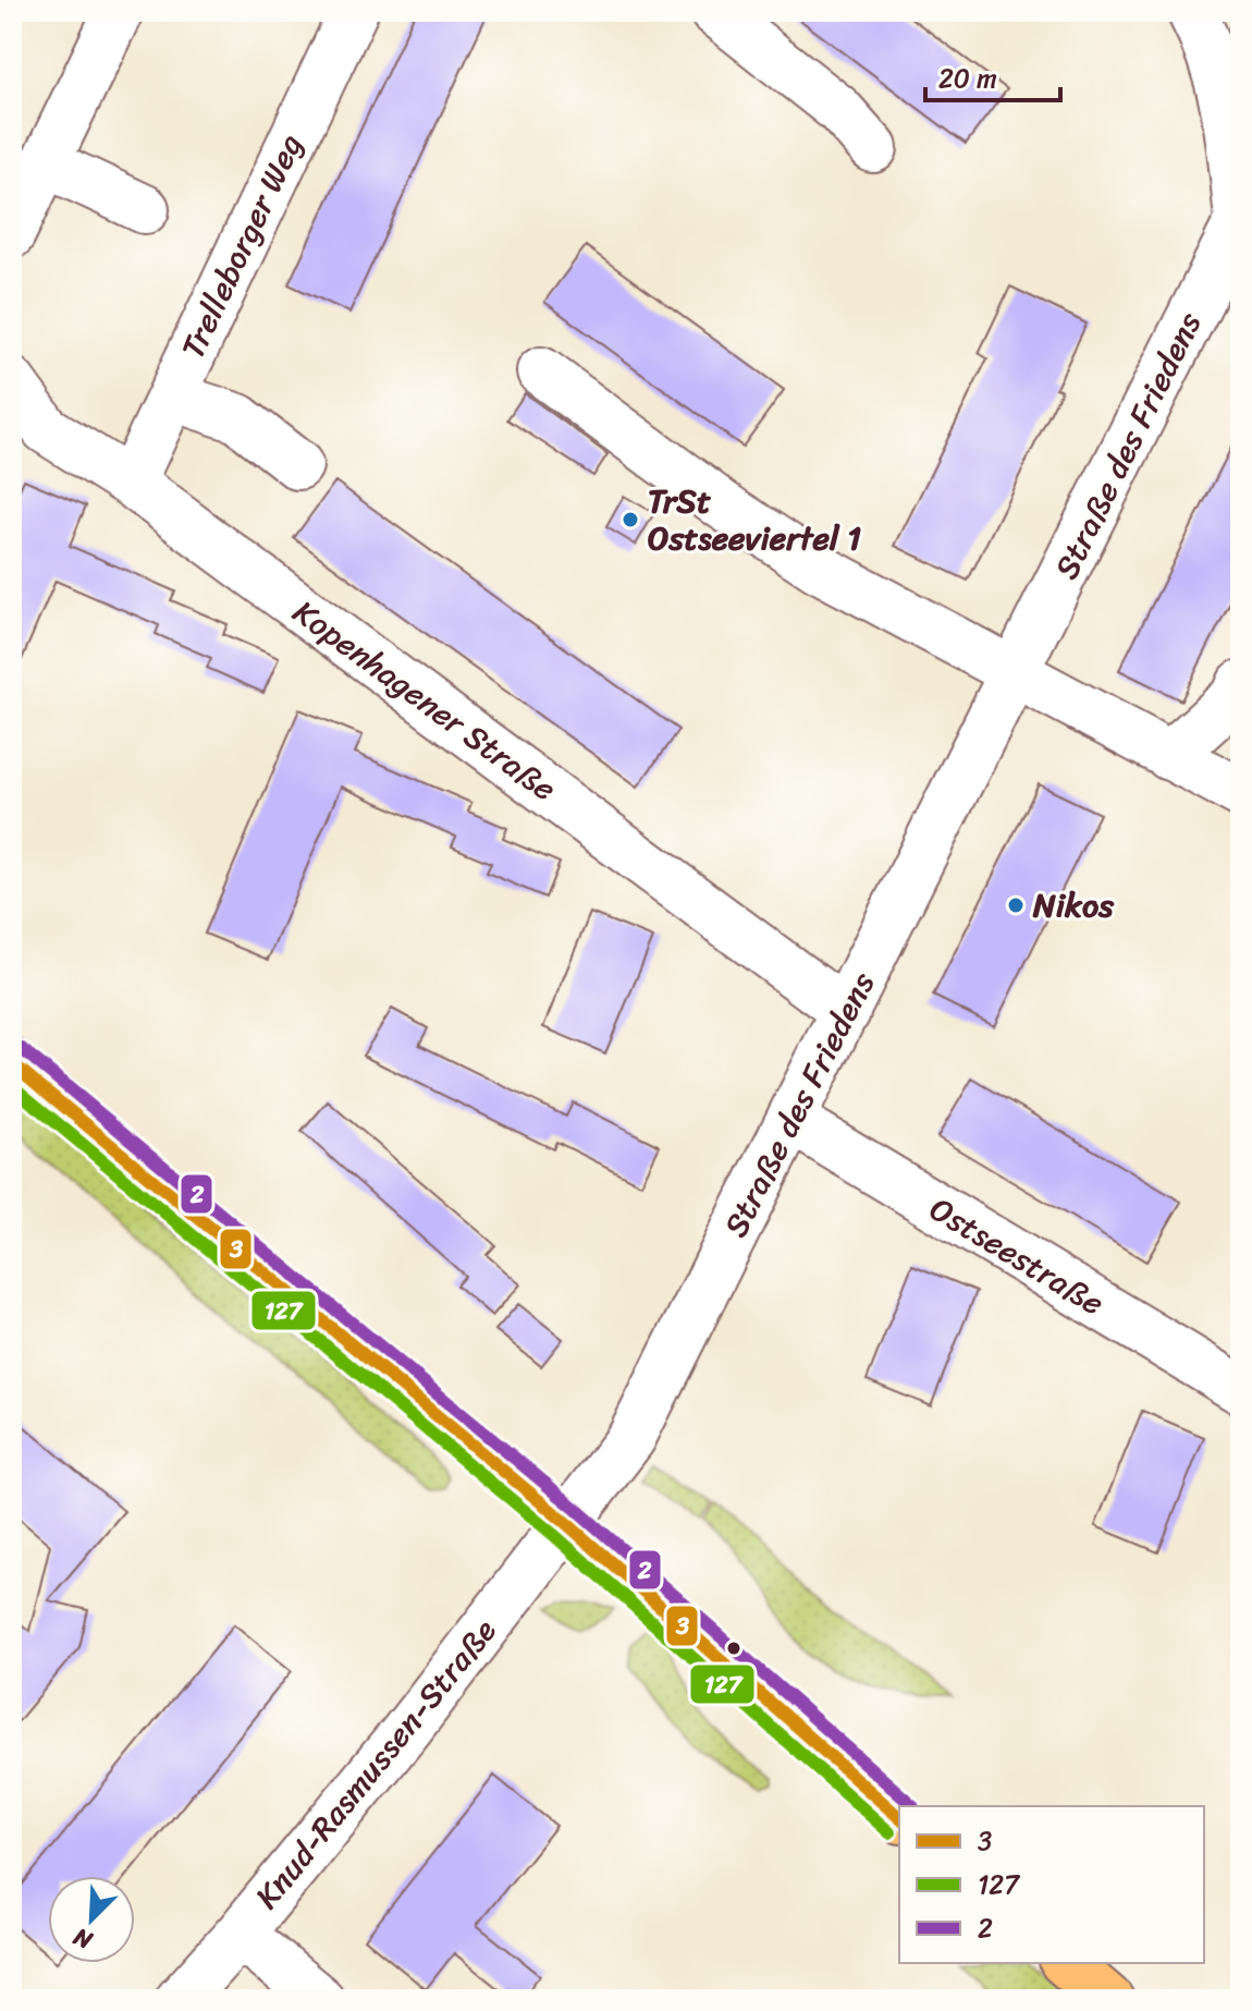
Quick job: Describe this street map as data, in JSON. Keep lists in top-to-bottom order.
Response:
{
  "streets": {
    "street": [
      "Trelleborger Weg",
      "Straße des Friedens",
      "Kopenhagener Straße",
      "Ostseestraße",
      "Knud-Rasmussen-Straße"
    ]
  },
  "crossings": [
    ["Trelleborger Weg", "Kopenhagener Straße"],
    ["Straße des Friedens", "Kopenhagener Straße"],
    ["Straße des Friedens", "Ostseestraße"],
    ["Straße des Friedens", "Knud-Rasmussen-Straße"]
  ],
  "places": ["TrSt Ostseeviertel 1", "Nikos"],
  "lines": ["transit line 2", "transit line 3", "transit line 127"],
  "legend": ["3", "127", "2"],
  "scale_bar": "20 m",
  "north": "bottom left"
}
